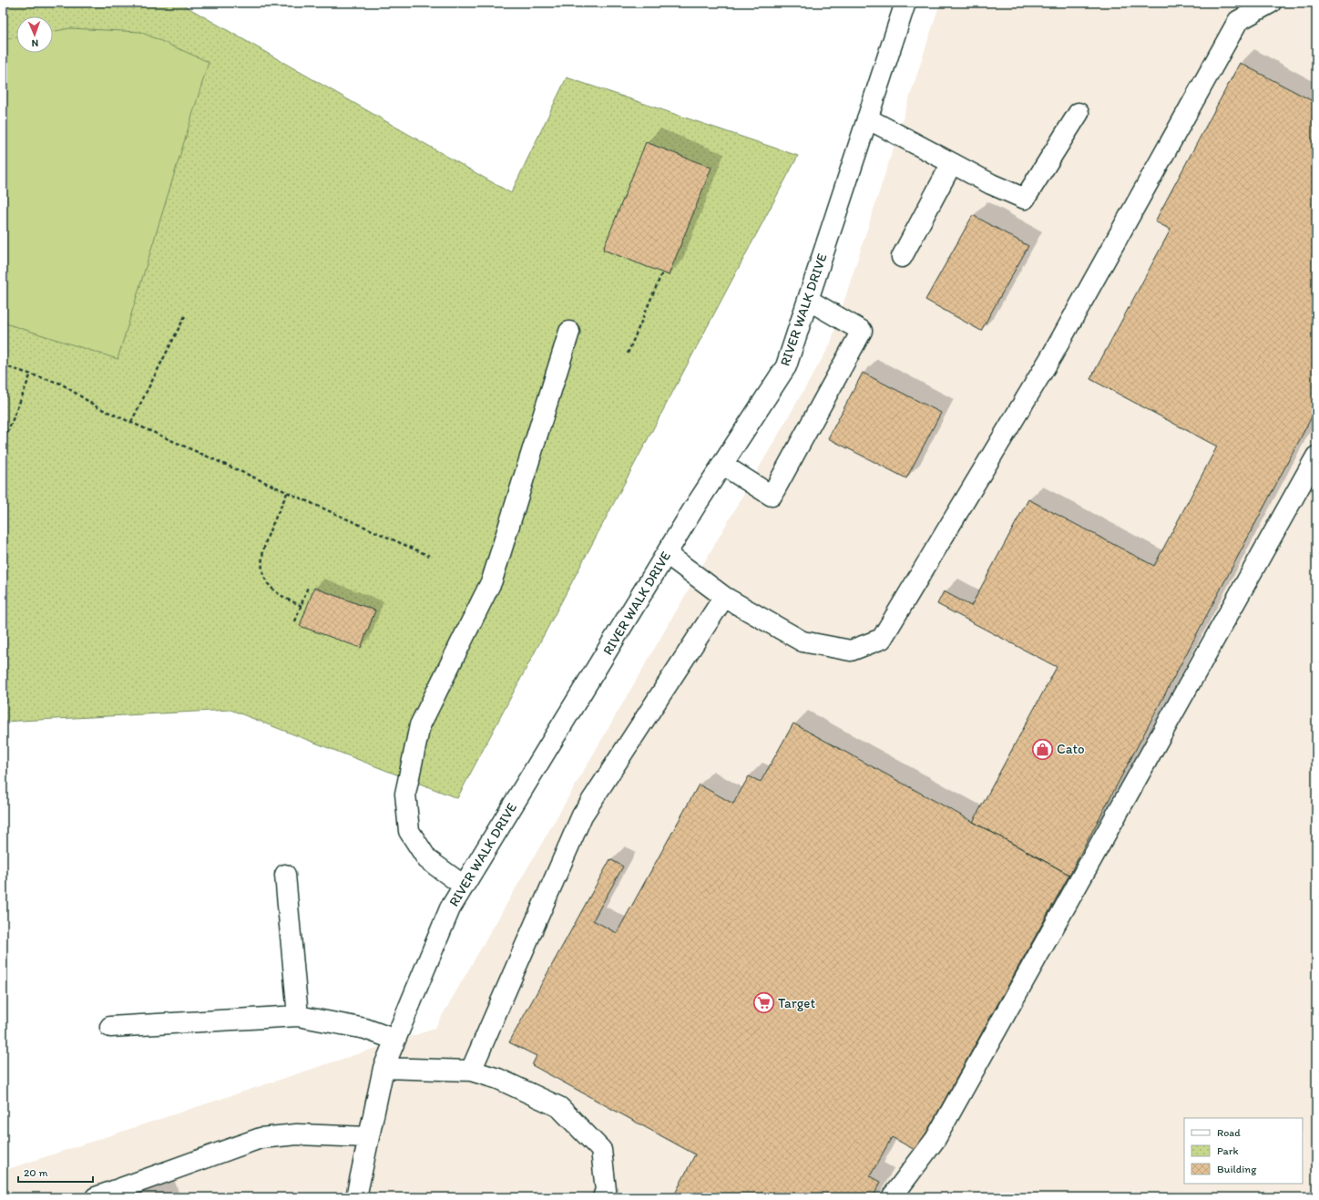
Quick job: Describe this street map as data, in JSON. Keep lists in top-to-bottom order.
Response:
{
  "streets": {
    "street": ["RIVER WALK DRIVE"]
  },
  "places": {
    "shop": ["Cato"],
    "supermarket": ["Target"]
  },
  "legend": ["Road", "Park", "Building"],
  "scale_bar": "20 m",
  "north": "bottom"
}
